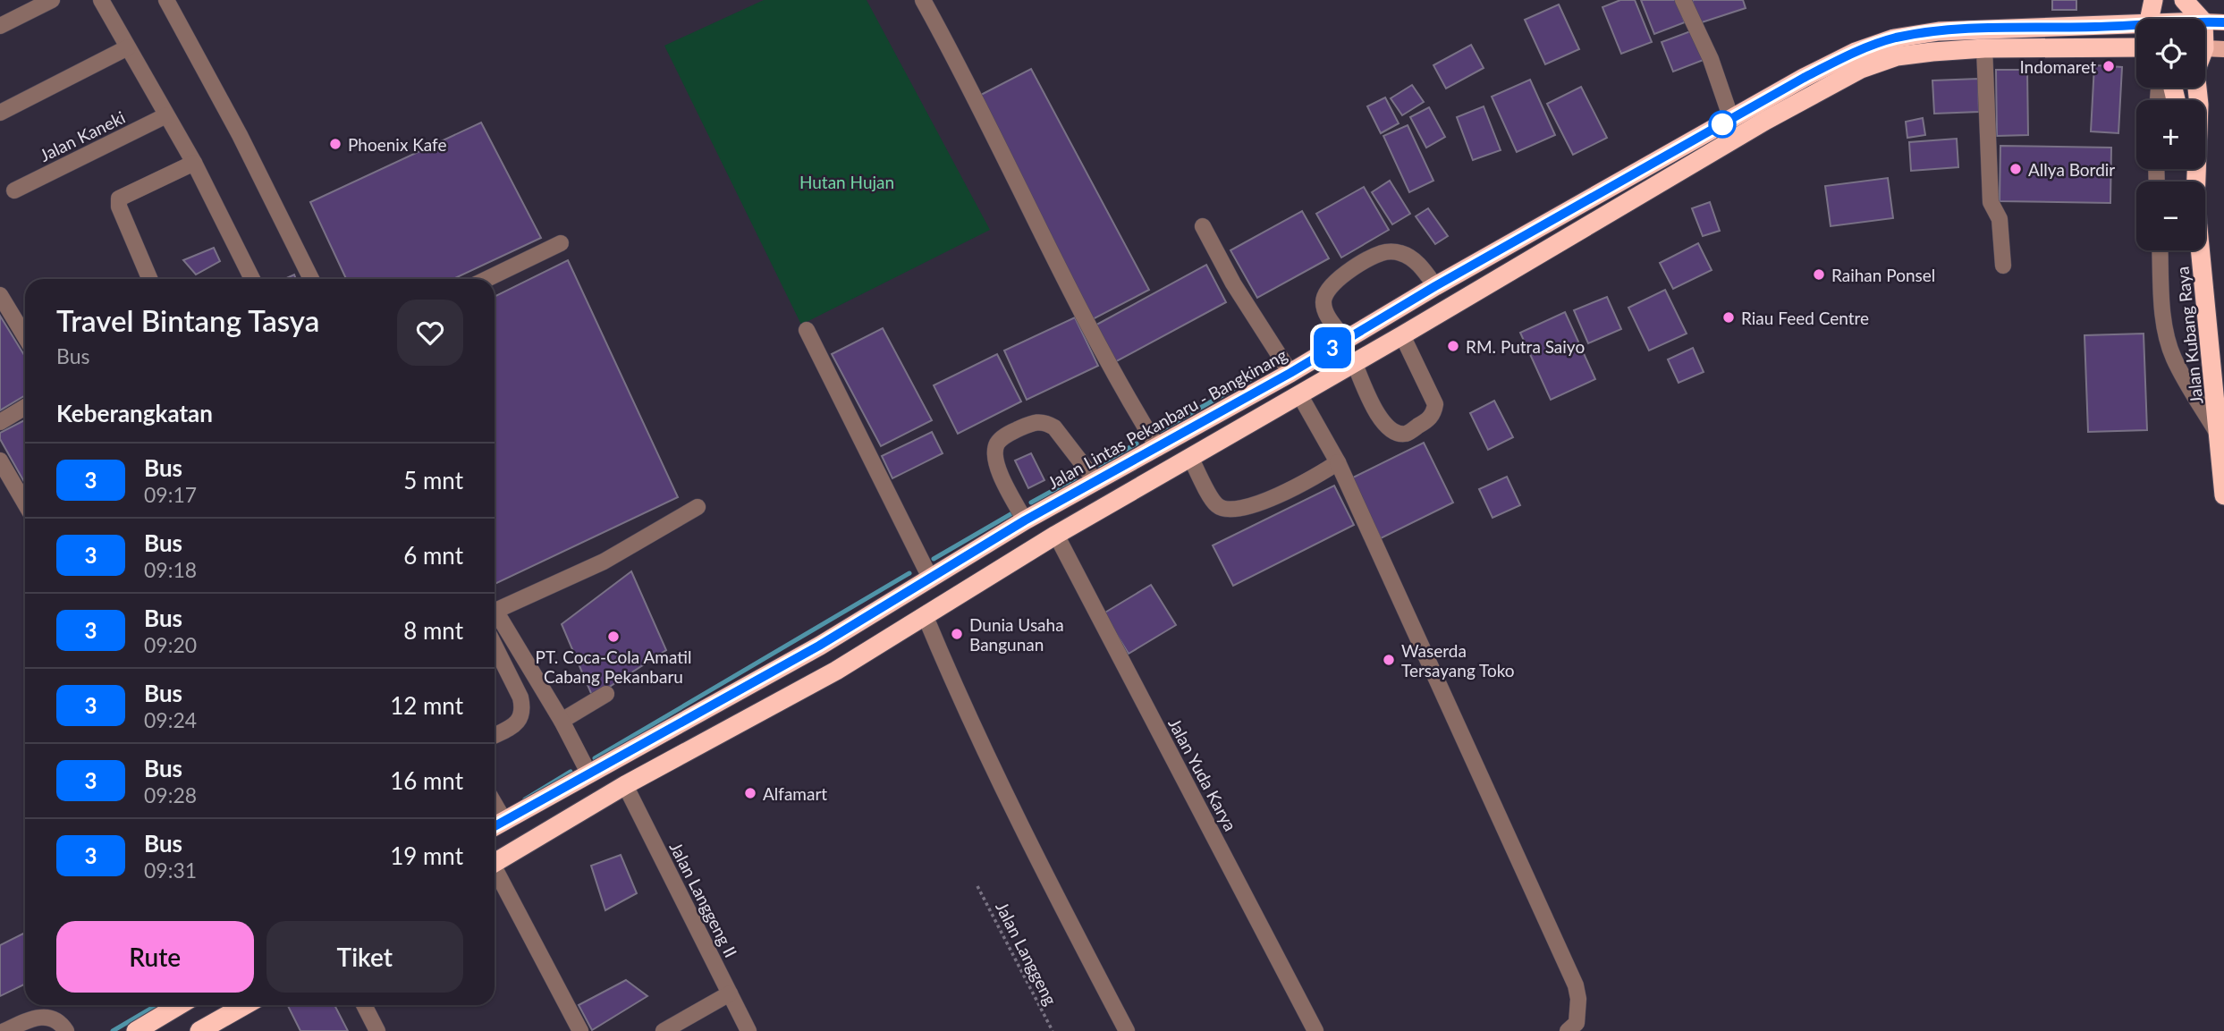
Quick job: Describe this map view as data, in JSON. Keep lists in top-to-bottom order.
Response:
{
  "streets": {
    "highway": ["Jalan Kubang Raya", "Jalan Lintas Pekanbaru - Bangkinang"],
    "street": ["Jalan Kaneki", "Jalan Yuda Karya", "Jalan Langgeng II"],
    "path": ["Jalan Langgeng"]
  },
  "parks": ["Hutan Hujan"],
  "places": [
    "Indomaret",
    "Phoenix Kafe",
    "Allya Bordir",
    "Raihan Ponsel",
    "Riau Feed Centre",
    "RM. Putra Saiyo",
    "Dunia Usaha Bangunan",
    "PT. Coca-Cola Amatil Cabang Pekanbaru",
    "Waserda Tersayang Toko",
    "Alfamart"
  ],
  "lines": ["bus line 3"],
  "page": {
    "on_map": "3",
    "map_buttons": ["+", "−"],
    "heading": [
      ["Travel Bintang Tasya", "Bus"],
      "Keberangkatan"
    ],
    "list": [
      {
        "mark": "3",
        "name": "Bus",
        "note": "09:17",
        "value": "5 mnt"
      },
      {
        "mark": "3",
        "name": "Bus",
        "note": "09:18",
        "value": "6 mnt"
      },
      {
        "mark": "3",
        "name": "Bus",
        "note": "09:20",
        "value": "8 mnt"
      },
      {
        "mark": "3",
        "name": "Bus",
        "note": "09:24",
        "value": "12 mnt"
      },
      {
        "mark": "3",
        "name": "Bus",
        "note": "09:28",
        "value": "16 mnt"
      },
      {
        "mark": "3",
        "name": "Bus",
        "note": "09:31",
        "value": "19 mnt"
      }
    ],
    "buttons": ["Rute", "Tiket"]
  }
}
